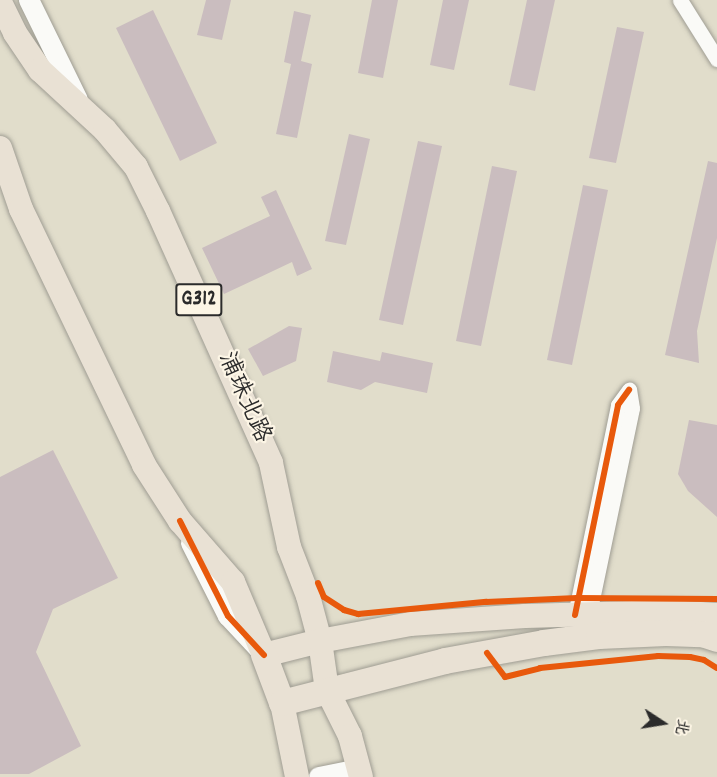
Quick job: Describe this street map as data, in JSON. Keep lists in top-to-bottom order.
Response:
{
  "streets": {
    "main road": ["G312", "浦珠北路"]
  },
  "north": "right"
}
